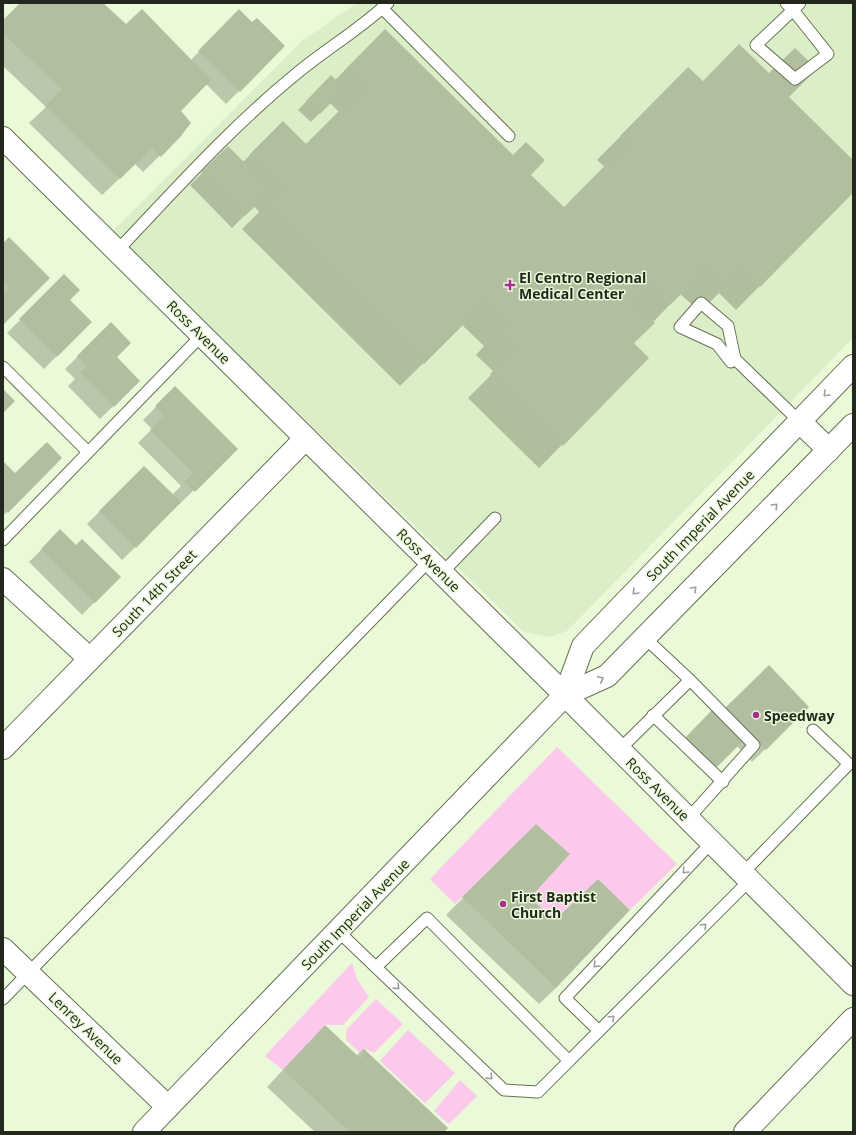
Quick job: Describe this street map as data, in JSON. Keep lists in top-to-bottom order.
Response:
{
  "streets": {
    "main road": [
      "Ross Avenue",
      "South Imperial Avenue",
      "South 14th Street",
      "Lenrey Avenue"
    ]
  },
  "crossings": [
    ["Ross Avenue", "South Imperial Avenue"],
    ["Ross Avenue", "South 14th Street"],
    ["South Imperial Avenue", "Lenrey Avenue"]
  ],
  "places": {
    "health": ["El Centro Regional Medical Center"],
    "other": ["Speedway", "First Baptist Church"]
  }
}
